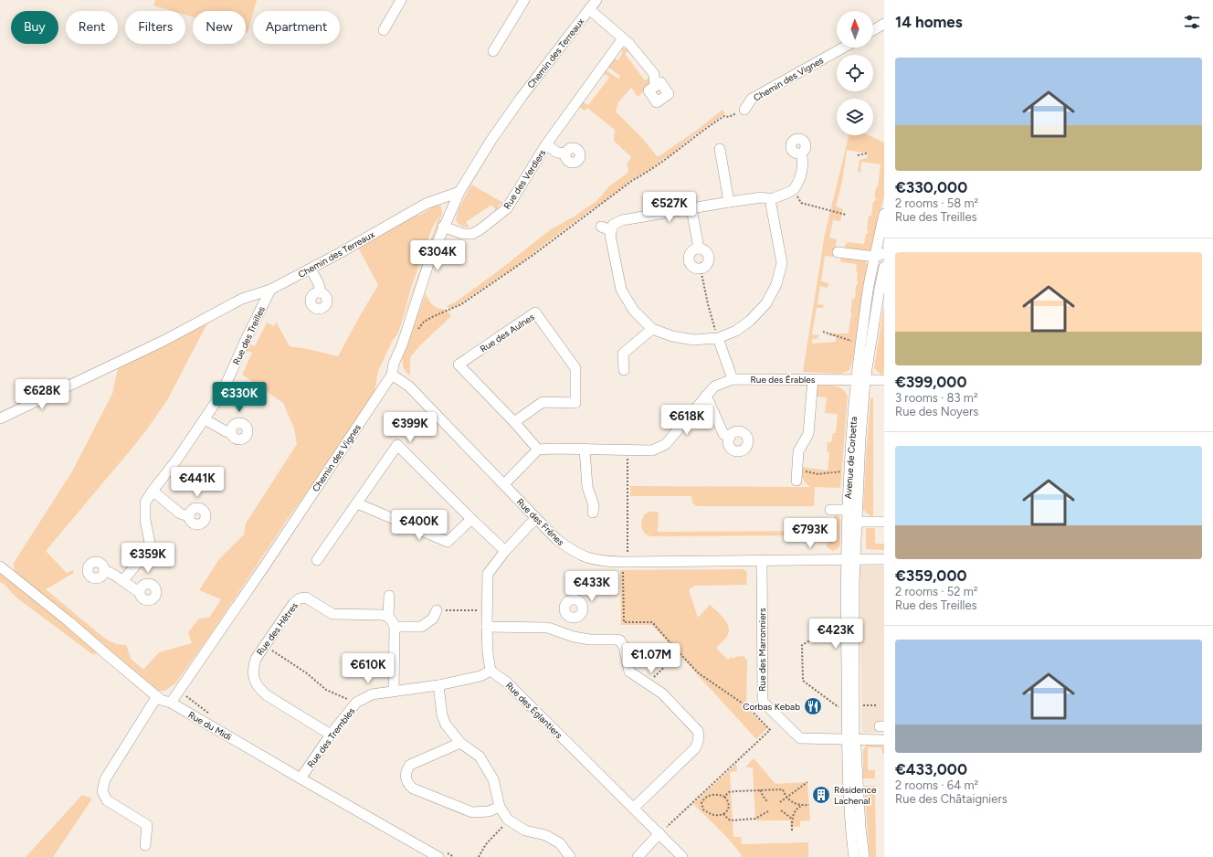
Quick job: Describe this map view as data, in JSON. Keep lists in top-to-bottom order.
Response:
{
  "streets": {
    "street": [
      "Chemin des Terreaux",
      "Chemin des Vignes",
      "Rue des Verdiers",
      "Rue des Aulnes",
      "Rue des Treilles",
      "Rue des Érables",
      "Avenue de Corbetta",
      "Rue des Frênes",
      "Rue des Hêtres",
      "Rue des Marronniers",
      "Rue des Églantiers",
      "Rue du Midi",
      "Rue des Trembles"
    ]
  },
  "crossings": [
    ["Chemin des Terreaux", "Chemin des Vignes"],
    ["Chemin des Terreaux", "Rue des Treilles"],
    ["Chemin des Vignes", "Rue des Verdiers"],
    ["Chemin des Vignes", "Rue des Frênes"],
    ["Chemin des Vignes", "Rue du Midi"],
    ["Rue des Aulnes", "Rue des Érables"],
    ["Rue des Érables", "Avenue de Corbetta"],
    ["Avenue de Corbetta", "Rue des Frênes"],
    ["Avenue de Corbetta", "Rue des Marronniers"],
    ["Rue des Frênes", "Rue des Marronniers"],
    ["Rue des Hêtres", "Rue des Trembles"],
    ["Rue des Églantiers", "Rue des Trembles"],
    ["Rue du Midi", "Rue des Trembles"]
  ],
  "places": {
    "restaurant": ["Corbas Kebab"],
    "building": ["Résidence Lachenal"]
  },
  "north": "top",
  "page": {
    "heading": "14 homes",
    "chip": [
      "Buy",
      "Rent",
      "Filters",
      "New",
      "Apartment"
    ],
    "list": [
      {
        "name": "€330,000",
        "note": "2 rooms · 58 m² · Rue des Treilles"
      },
      {
        "name": "€399,000",
        "note": "3 rooms · 83 m² · Rue des Noyers"
      },
      {
        "name": "€359,000",
        "note": "2 rooms · 52 m² · Rue des Treilles"
      },
      {
        "name": "€433,000",
        "note": "2 rooms · 64 m² · Rue des Châtaigniers"
      }
    ],
    "price": [
      "€527K",
      "€304K",
      "€628K",
      "€330K",
      "€618K",
      "€399K",
      "€441K",
      "€400K",
      "€793K",
      "€359K",
      "€433K",
      "€423K",
      "€1.07M",
      "€610K"
    ]
  }
}
